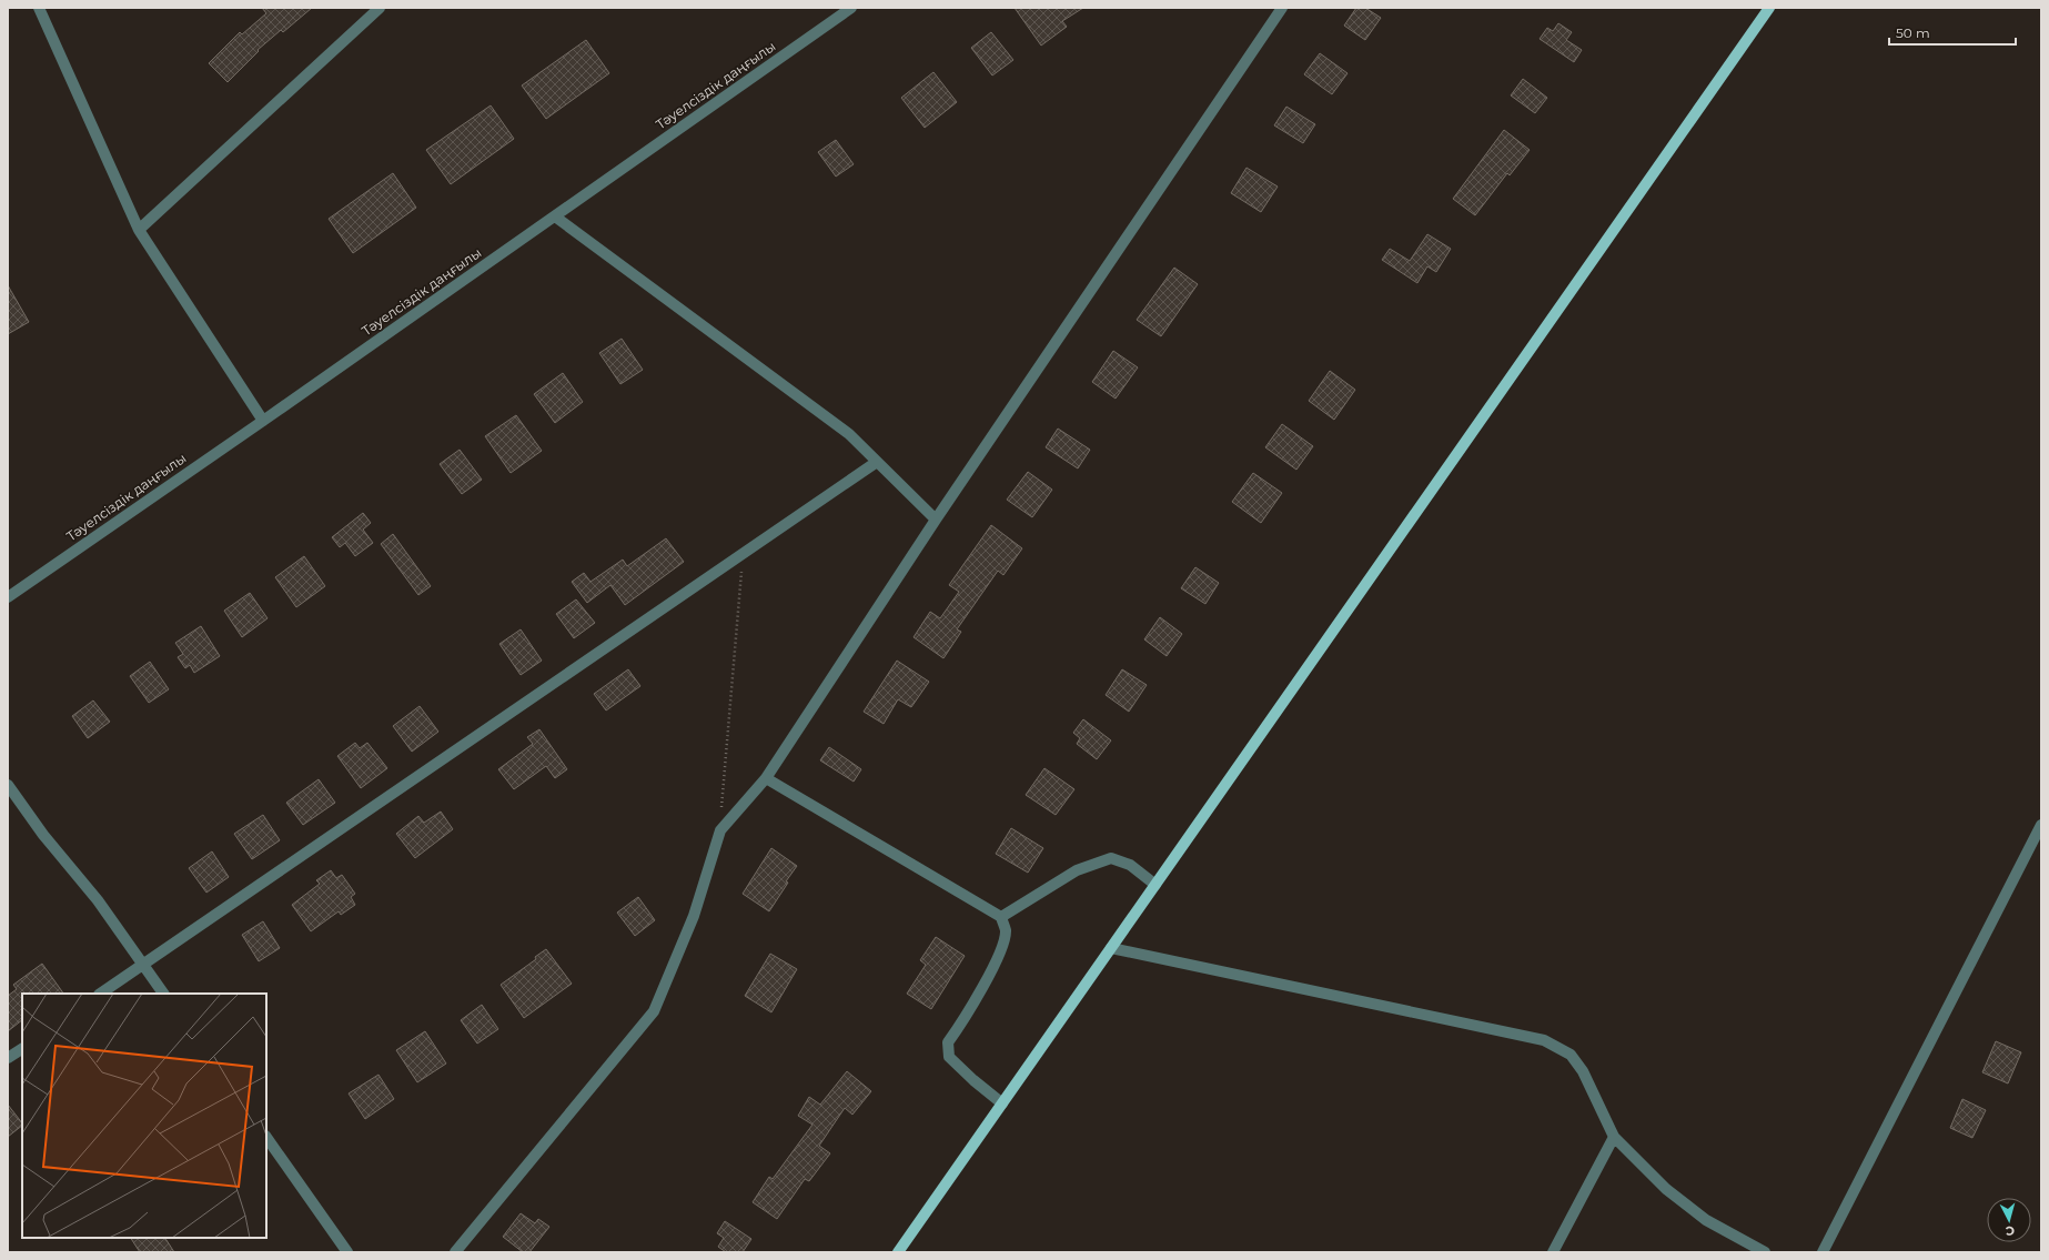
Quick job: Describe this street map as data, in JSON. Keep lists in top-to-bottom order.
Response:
{
  "streets": {
    "street": ["Тәуелсіздік даңғылы"]
  },
  "scale_bar": "50 m",
  "north": "bottom"
}
